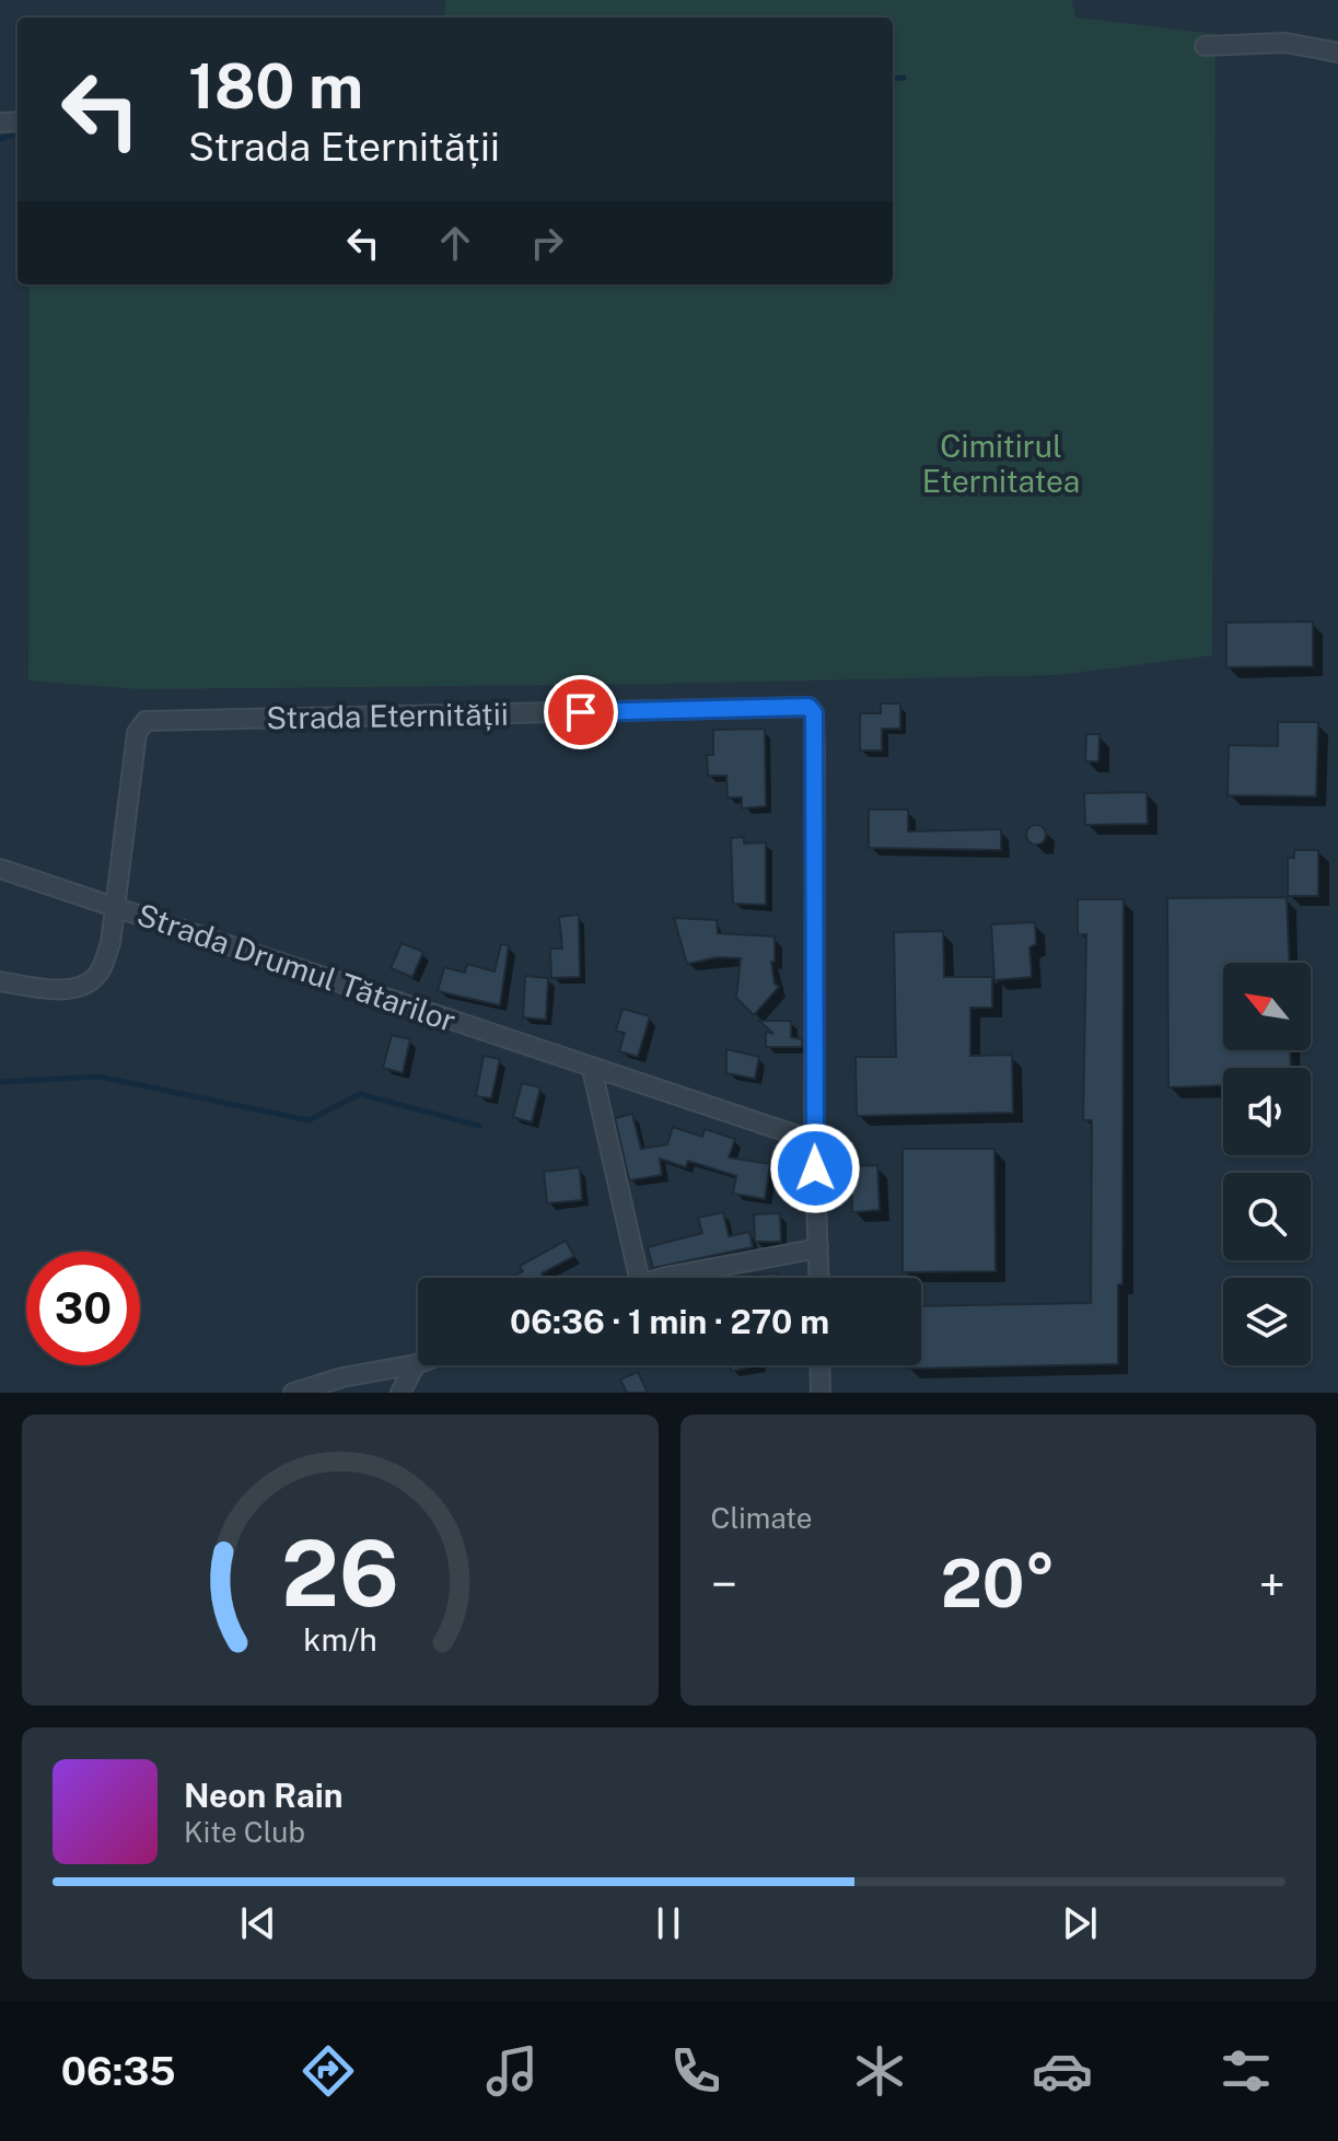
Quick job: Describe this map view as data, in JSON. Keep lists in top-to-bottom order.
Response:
{
  "streets": {
    "street": ["Strada Eternității", "Strada Drumul Tătarilor"]
  },
  "crossings": [
    ["Strada Eternității", "Strada Drumul Tătarilor"]
  ],
  "parks": ["Cimitirul Eternitatea"],
  "north": "top left",
  "page": {
    "turn": ["180 m", "Strada Eternității"],
    "limit": "30",
    "trip": "06:36 · 1 min · 270 m",
    "tile": "Climate",
    "heat": ["−", "20°", "+"],
    "song": ["Neon Rain", "Kite Club"],
    "tabs": "06:35",
    "gauge": ["26", "km/h"]
  }
}
